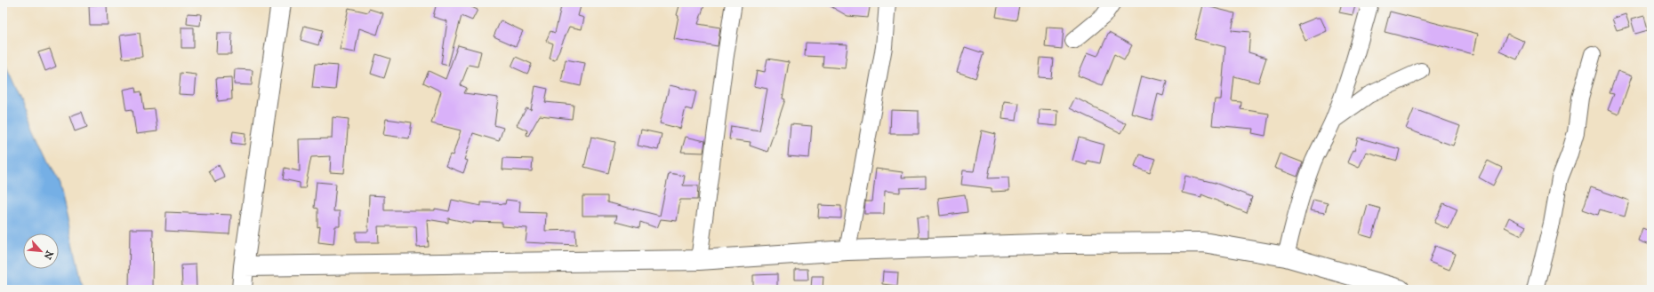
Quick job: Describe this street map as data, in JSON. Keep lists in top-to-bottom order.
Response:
{
  "north": "bottom right"
}
